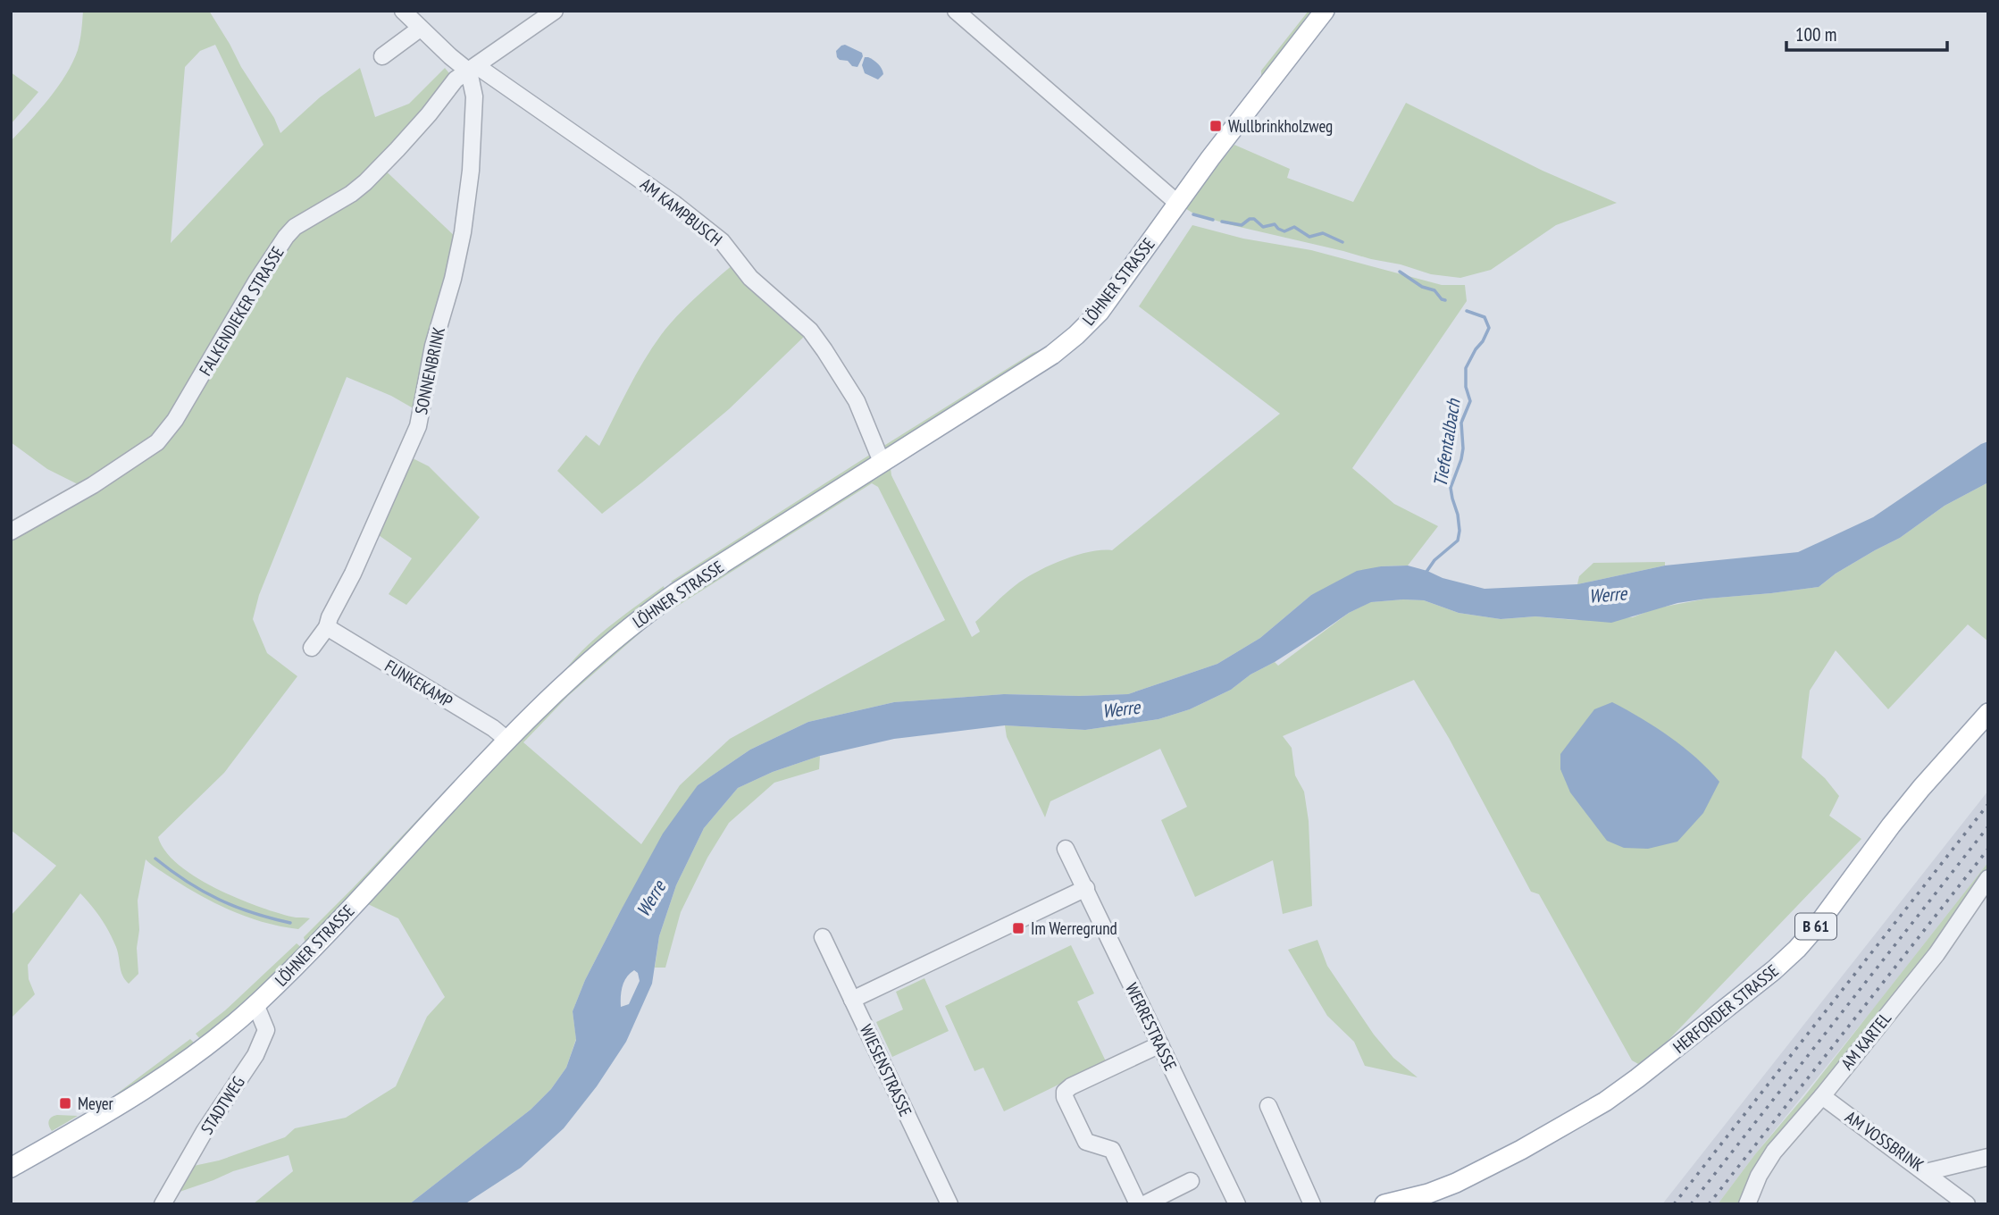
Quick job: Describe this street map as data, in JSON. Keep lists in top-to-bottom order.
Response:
{
  "streets": {
    "main road": ["LÖHNER STRASSE", "B 61", "HERFORDER STRASSE"],
    "street": [
      "AM KAMPBUSCH",
      "FALKENDIEKER STRASSE",
      "SONNENBRINK",
      "FUNKEKAMP",
      "WERRESTRASSE",
      "AM KARTEL",
      "WIESENSTRASSE",
      "STADTWEG",
      "AM VOSSBRINK"
    ]
  },
  "crossings": [
    ["AM KAMPBUSCH", "LÖHNER STRASSE"],
    ["AM KAMPBUSCH", "FALKENDIEKER STRASSE"],
    ["AM KAMPBUSCH", "SONNENBRINK"],
    ["LÖHNER STRASSE", "FUNKEKAMP"],
    ["LÖHNER STRASSE", "STADTWEG"],
    ["FALKENDIEKER STRASSE", "SONNENBRINK"],
    ["SONNENBRINK", "FUNKEKAMP"],
    ["AM KARTEL", "AM VOSSBRINK"]
  ],
  "water": ["Tiefentalbach", "Werre"],
  "places": {
    "transit": ["Wullbrinkholzweg", "Im Werregrund", "Meyer"]
  },
  "scale_bar": "100 m"
}
